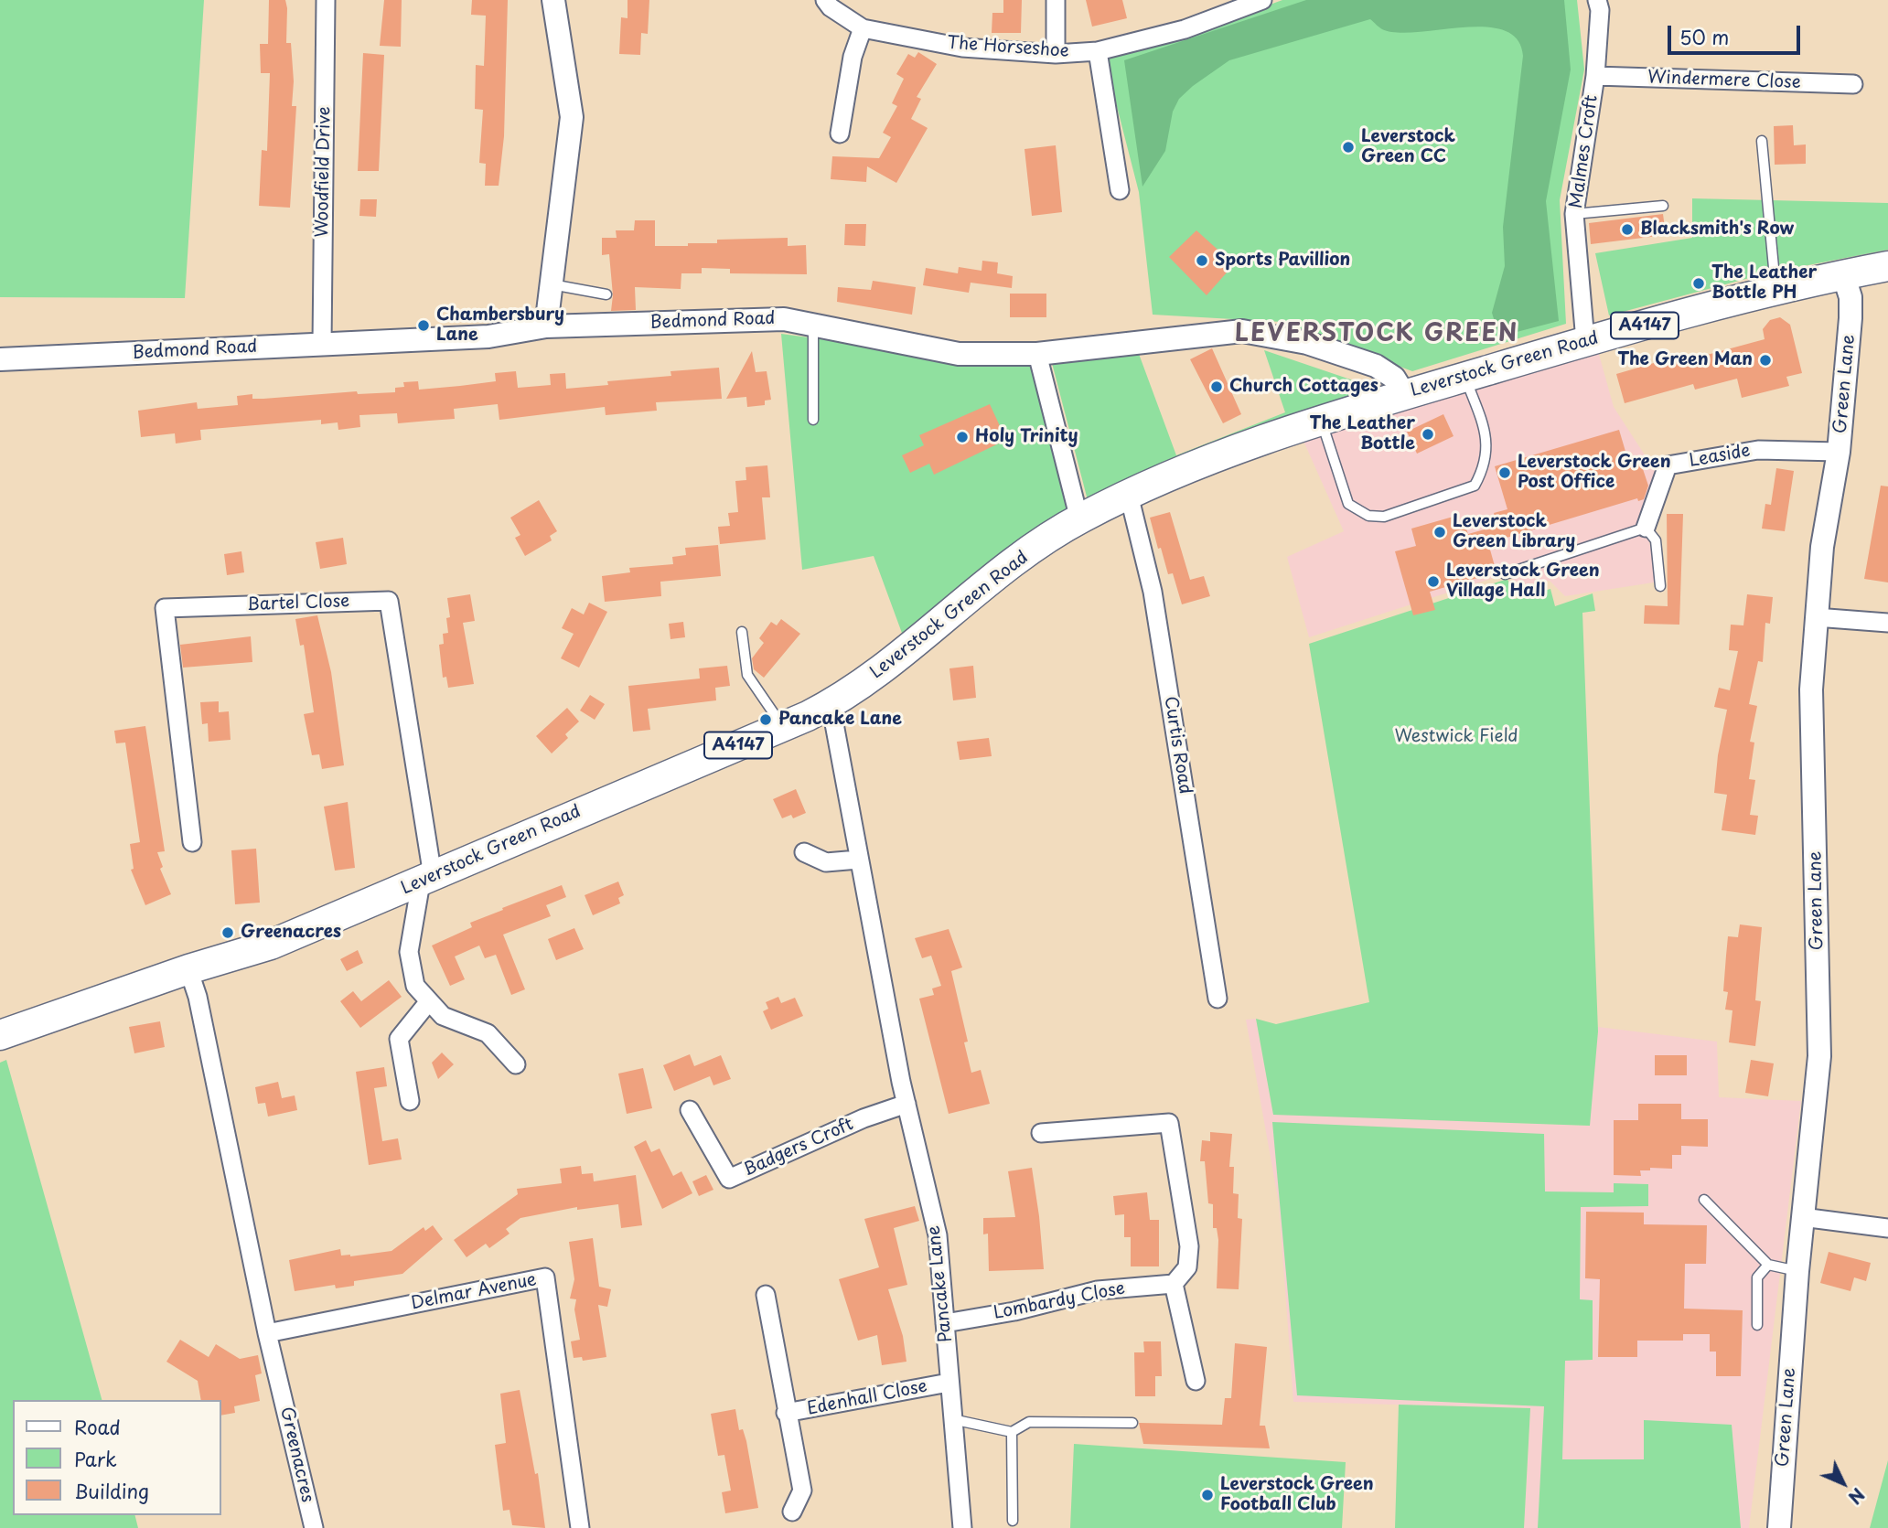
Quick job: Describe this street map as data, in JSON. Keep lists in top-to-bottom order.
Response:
{
  "streets": {
    "main road": ["A4147", "Leverstock Green Road"],
    "street": [
      "The Horseshoe",
      "Windermere Close",
      "Malmes Croft",
      "Woodfield Drive",
      "Bedmond Road",
      "Green Lane",
      "Leaside",
      "Bartel Close",
      "Curtis Road",
      "Badgers Croft",
      "Pancake Lane",
      "Delmar Avenue",
      "Lombardy Close",
      "Edenhall Close",
      "Greenacres"
    ]
  },
  "crossings": [
    ["Windermere Close", "Malmes Croft"],
    ["Malmes Croft", "Leverstock Green Road"],
    ["Woodfield Drive", "Bedmond Road"],
    ["Bedmond Road", "Leverstock Green Road"],
    ["Leverstock Green Road", "Green Lane"],
    ["Leverstock Green Road", "Bartel Close"],
    ["Leverstock Green Road", "Curtis Road"],
    ["Leverstock Green Road", "Pancake Lane"],
    ["Leverstock Green Road", "Greenacres"],
    ["Green Lane", "Leaside"],
    ["Badgers Croft", "Pancake Lane"],
    ["Pancake Lane", "Lombardy Close"],
    ["Pancake Lane", "Edenhall Close"],
    ["Delmar Avenue", "Greenacres"]
  ],
  "districts": ["LEVERSTOCK GREEN"],
  "parks": ["Westwick Field"],
  "places": [
    "Leverstock Green CC",
    "Blacksmith's Row",
    "Sports Pavillion",
    "The Leather Bottle PH",
    "Chambersbury Lane",
    "The Green Man",
    "Church Cottages",
    "The Leather Bottle",
    "Holy Trinity",
    "Leverstock Green Post Office",
    "Leverstock Green Library",
    "Leverstock Green Village Hall",
    "Pancake Lane",
    "Greenacres",
    "Leverstock Green Football Club"
  ],
  "legend": ["Road", "Park", "Building"],
  "scale_bar": "50 m",
  "north": "bottom right"
}
